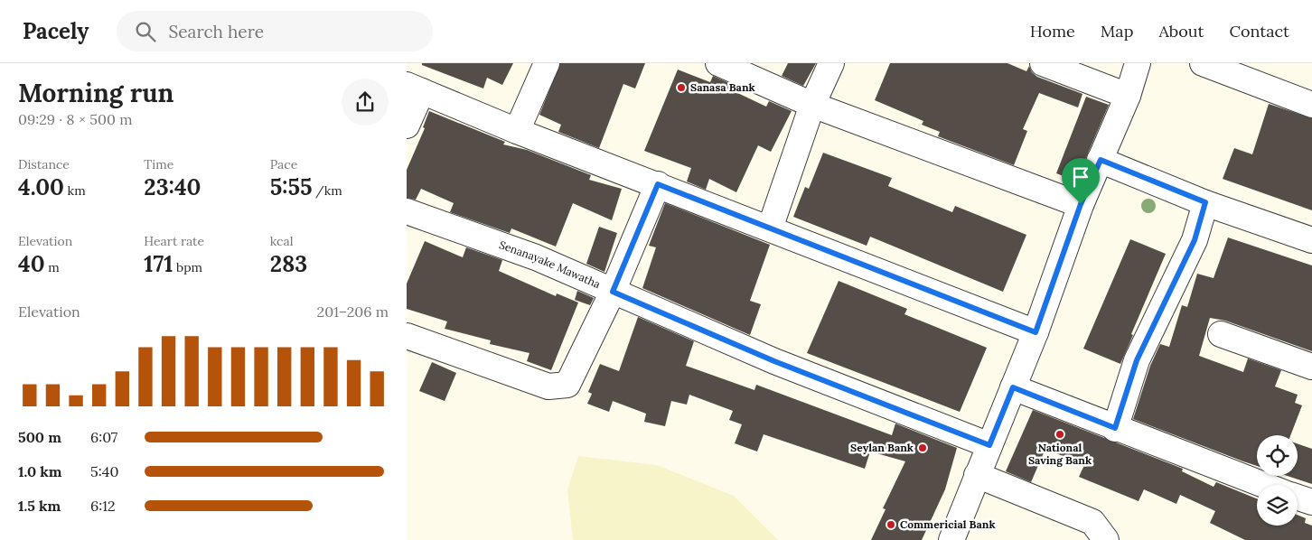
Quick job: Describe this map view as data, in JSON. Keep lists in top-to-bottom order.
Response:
{
  "streets": {
    "street": ["Senanayake Mawatha"]
  },
  "places": [
    "Sanasa Bank",
    "National Saving Bank",
    "Seylan Bank",
    "Commericial Bank"
  ],
  "page": {
    "header": "Pacely",
    "search": "Search here",
    "nav": [
      "Home",
      "Map",
      "About",
      "Contact"
    ],
    "heading": ["Morning run", "09:29 · 8 × 500 m"],
    "stats": [
      ["Distance", "4.00 km"],
      ["Time", "23:40"],
      ["Pace", "5:55 /km"],
      ["Elevation", "40 m"],
      ["Heart rate", "171 bpm"],
      ["kcal", "283"]
    ],
    "chart": ["Elevation", "201–206 m"],
    "list": [
      {
        "name": "500 m",
        "note": "6:07"
      },
      {
        "name": "1.0 km",
        "note": "5:40"
      },
      {
        "name": "1.5 km",
        "note": "6:12"
      }
    ]
  }
}
